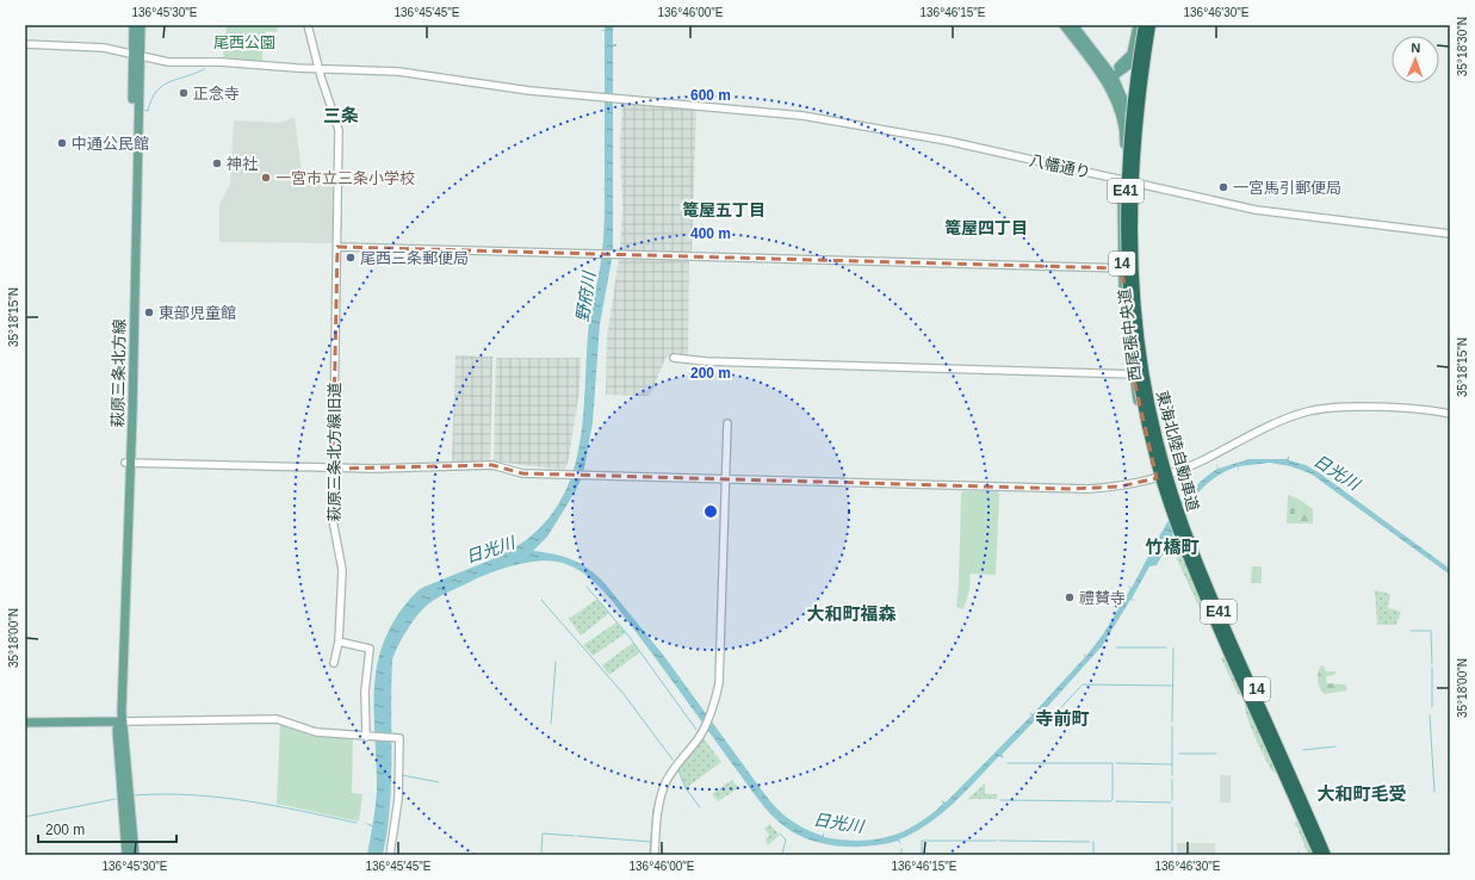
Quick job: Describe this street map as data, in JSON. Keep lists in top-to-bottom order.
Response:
{
  "streets": {
    "highway": ["E41", "東海北陸自動車道"],
    "main road": ["14", "西尾張中央道", "萩原三条北方線"],
    "street": ["八幡通り", "萩原三条北方線旧道"]
  },
  "crossings": [
    ["八幡通り", "西尾張中央道"],
    ["八幡通り", "萩原三条北方線"],
    ["八幡通り", "萩原三条北方線旧道"]
  ],
  "districts": [
    "三条",
    "篭屋五丁目",
    "篭屋四丁目",
    "竹橋町",
    "大和町福森",
    "寺前町",
    "大和町毛受"
  ],
  "water": ["野府川", "日光川"],
  "parks": ["尾西公園"],
  "places": [
    "正念寺",
    "中通公民館",
    "神社",
    "一宮市立三条小学校",
    "一宮馬引郵便局",
    "尾西三条郵便局",
    "東部児童館",
    "禮賛寺"
  ],
  "scale_bar": "200 m",
  "north": "top",
  "coordinates": [
    "136°45'30\"E",
    "136°45'45\"E",
    "136°46'00\"E",
    "136°46'15\"E",
    "136°46'30\"E",
    "35°18'30\"N",
    "35°18'15\"N",
    "35°18'00\"N"
  ],
  "rings": ["600 m", "400 m", "200 m"]
}
